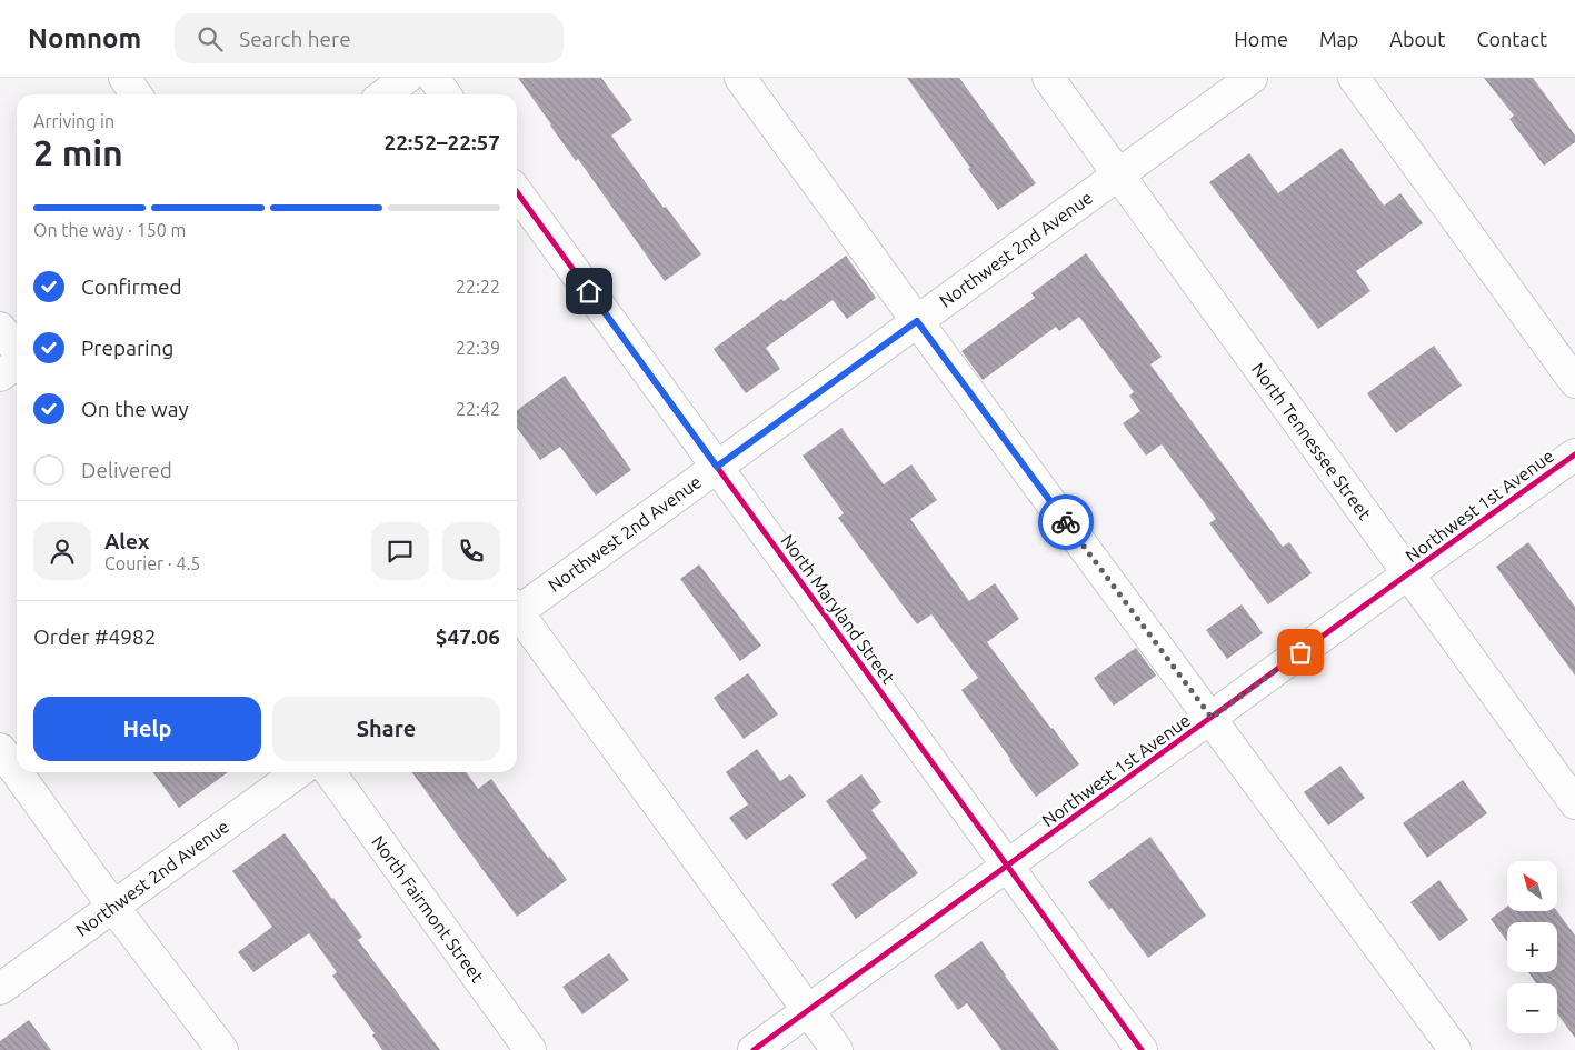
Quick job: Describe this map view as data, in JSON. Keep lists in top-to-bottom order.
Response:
{
  "streets": {
    "street": [
      "Northwest 2nd Avenue",
      "North Tennessee Street",
      "Northwest 1st Avenue",
      "North Maryland Street",
      "North Fairmont Street"
    ]
  },
  "crossings": [
    ["Northwest 2nd Avenue", "North Tennessee Street"],
    ["Northwest 2nd Avenue", "North Maryland Street"],
    ["North Tennessee Street", "Northwest 1st Avenue"],
    ["Northwest 1st Avenue", "North Maryland Street"]
  ],
  "north": "top left",
  "page": {
    "header": "Nomnom",
    "search": "Search here",
    "nav": [
      "Home",
      "Map",
      "About",
      "Contact"
    ],
    "heading": ["2 min", "Arriving in", "22:52–22:57"],
    "panel": [
      "Alex",
      "Courier · 4.5",
      "Order #4982",
      "$47.06"
    ],
    "bar": "On the way · 150 m",
    "list": [
      ["Confirmed", "22:22"],
      ["Preparing", "22:39"],
      ["On the way", "22:42"],
      "Delivered"
    ],
    "buttons": ["Help", "Share"],
    "map_buttons": ["+", "−"]
  }
}
